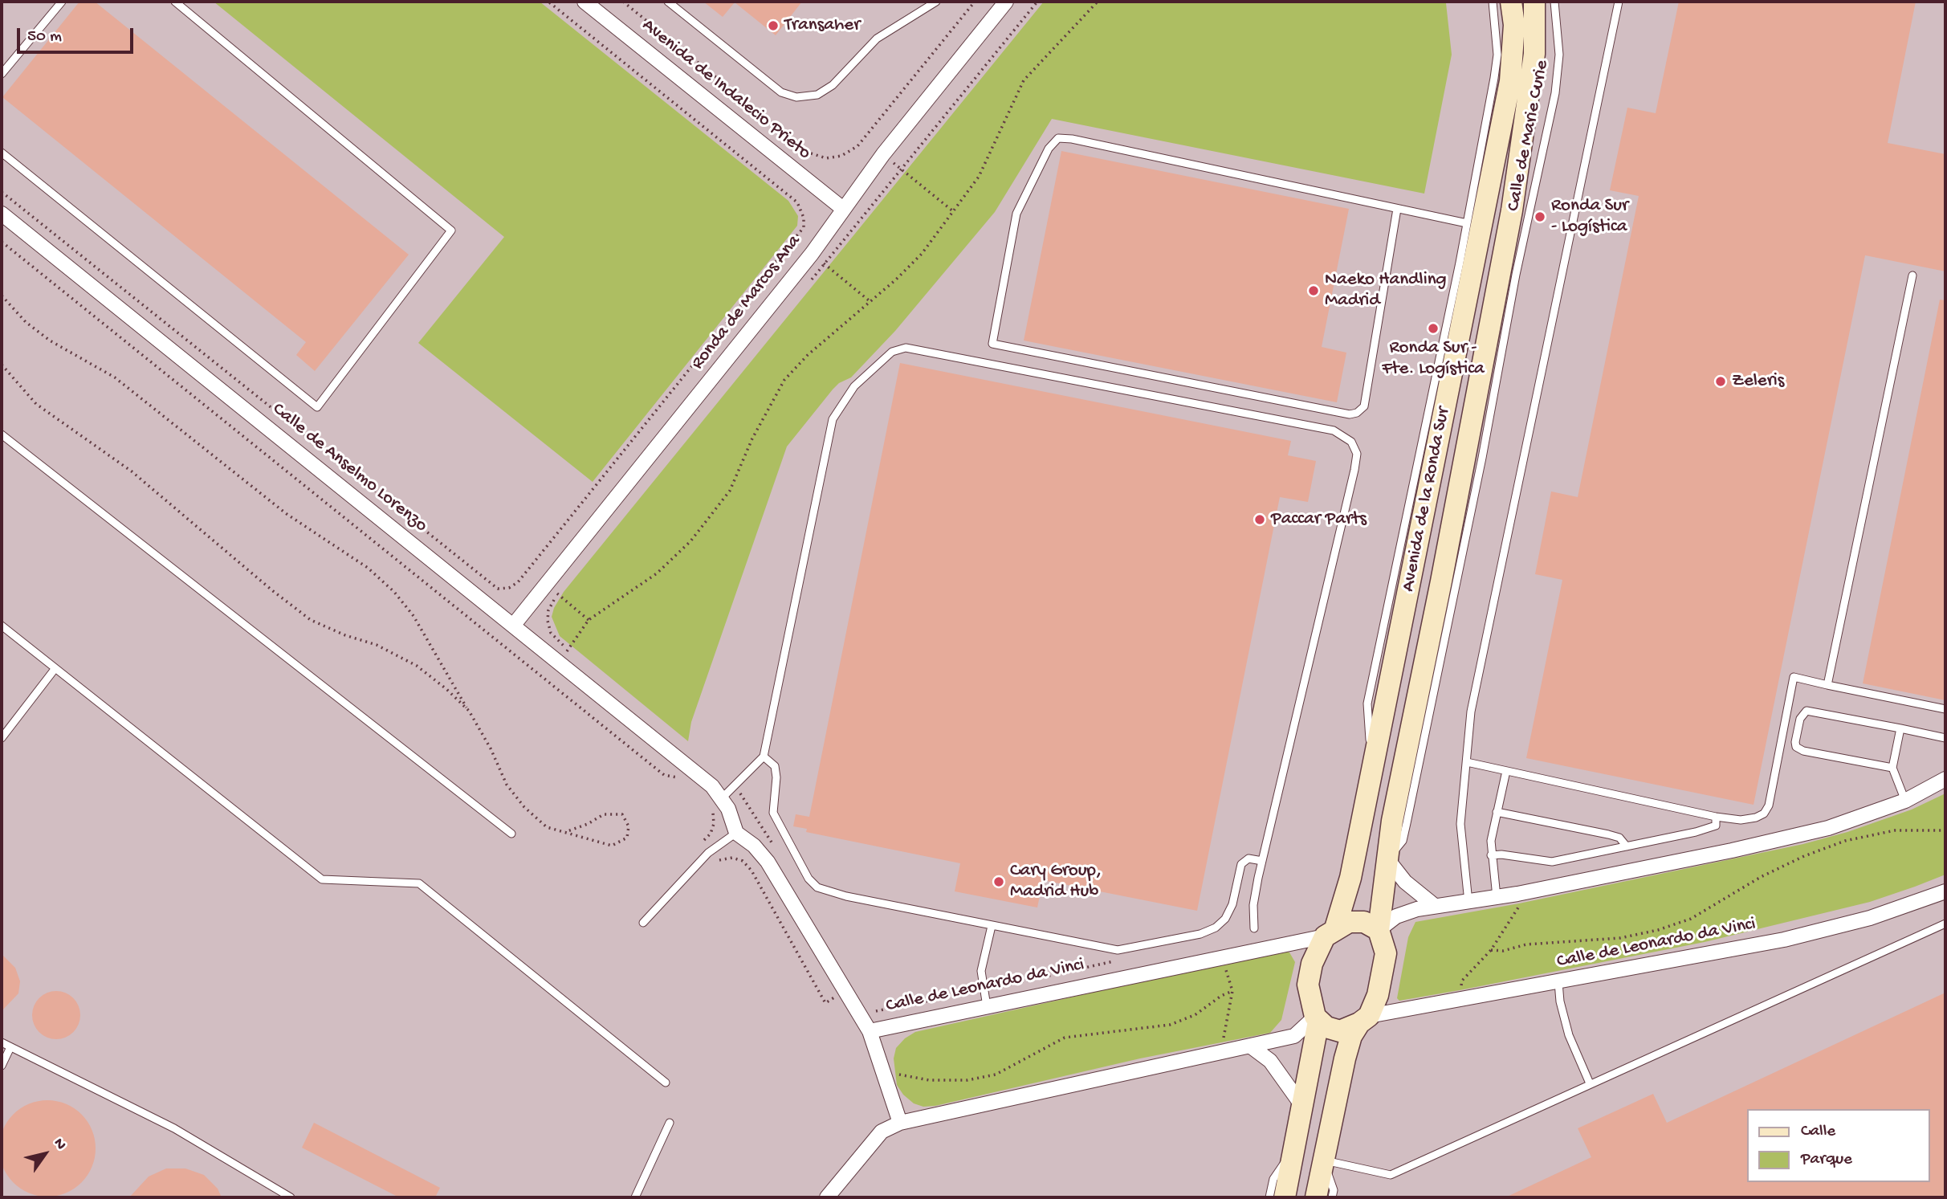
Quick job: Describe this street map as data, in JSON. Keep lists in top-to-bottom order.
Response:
{
  "streets": {
    "main road": ["Avenida de la Ronda Sur"],
    "street": [
      "Avenida de Indalecio Prieto",
      "Ronda de Marcos Ana",
      "Calle de Anselmo Lorenzo",
      "Calle de Leonardo da Vinci"
    ],
    "lane": ["Calle de Marie Curie"]
  },
  "crossings": [
    ["Avenida de Indalecio Prieto", "Ronda de Marcos Ana"],
    ["Calle de Marie Curie", "Avenida de la Ronda Sur"],
    ["Ronda de Marcos Ana", "Calle de Anselmo Lorenzo"],
    ["Avenida de la Ronda Sur", "Calle de Leonardo da Vinci"]
  ],
  "places": [
    "Transaher",
    "Ronda Sur - Logística",
    "Naeko Handling Madrid",
    "Ronda Sur - Fte. Logística",
    "Zeleris",
    "Paccar Parts",
    "Cary Group, Madrid Hub"
  ],
  "legend": ["Calle", "Parque"],
  "scale_bar": "50 m",
  "north": "top right"
}
